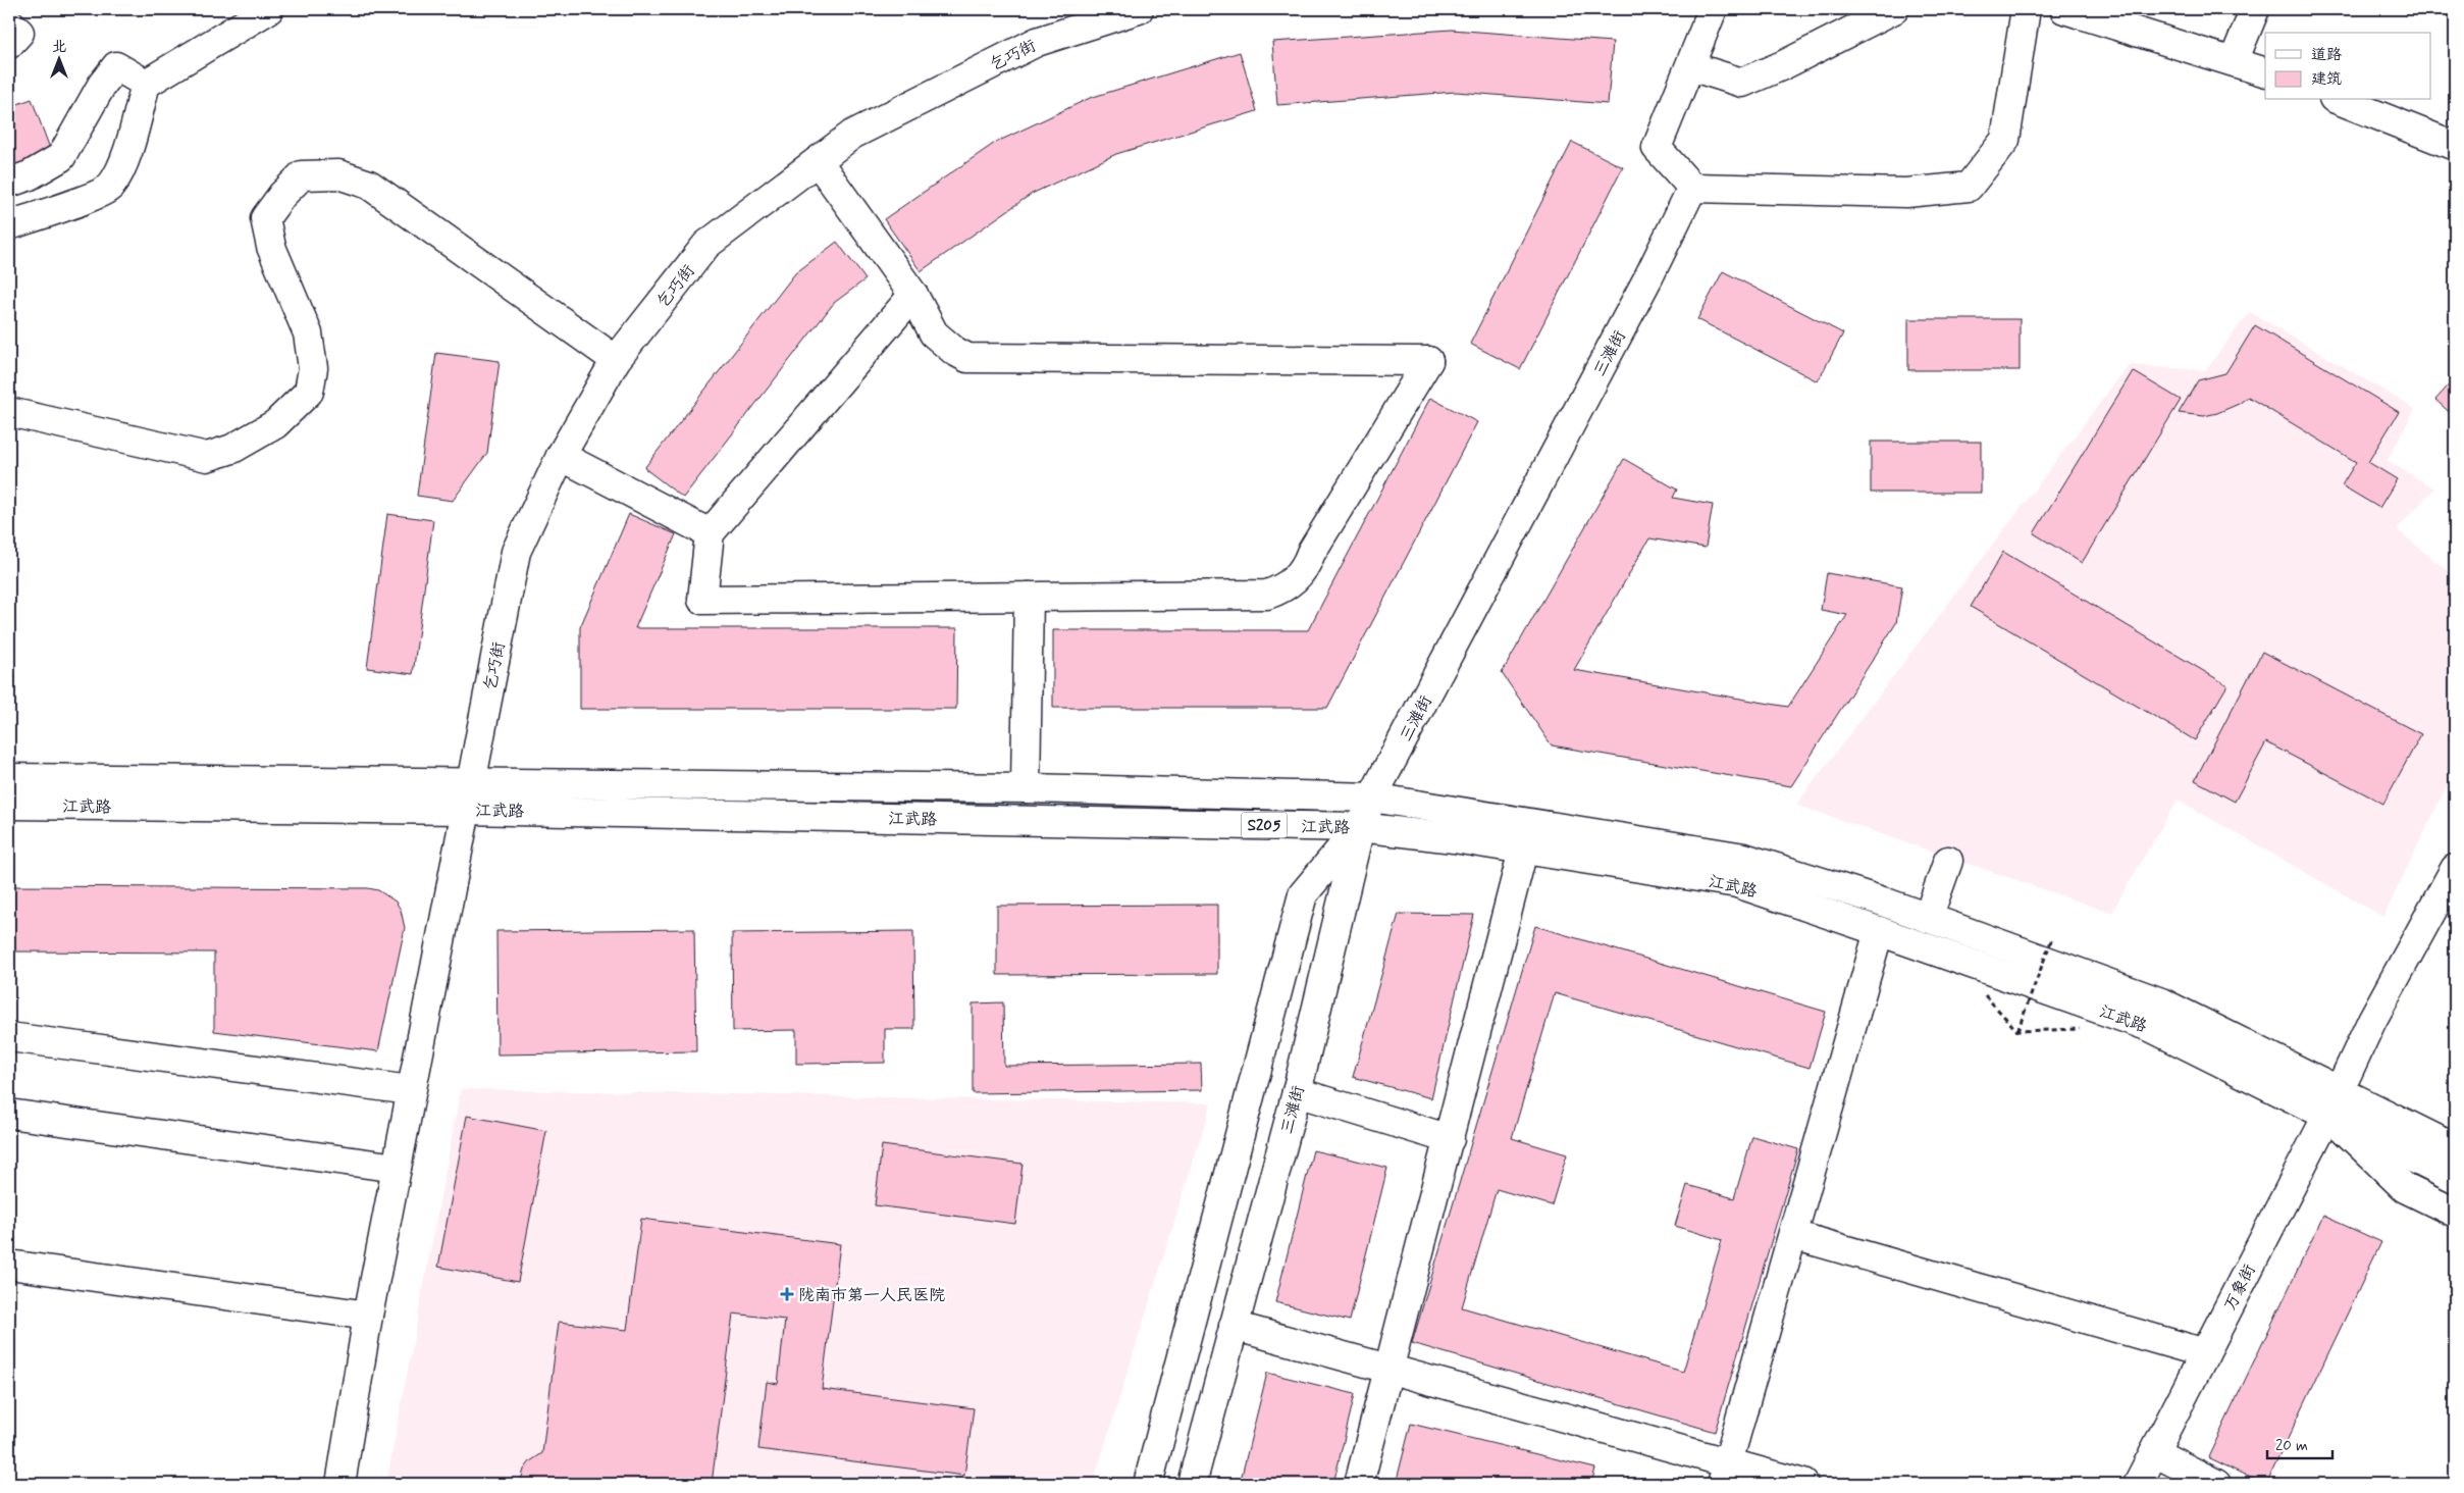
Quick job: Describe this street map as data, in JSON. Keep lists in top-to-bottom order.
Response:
{
  "streets": {
    "street": [
      "乞巧街",
      "三滩街",
      "江武路",
      "S205",
      "万象街"
    ]
  },
  "crossings": [
    ["乞巧街", "江武路"],
    ["三滩街", "江武路"],
    ["江武路", "万象街"]
  ],
  "places": {
    "health": ["陇南市第一人民医院"]
  },
  "legend": ["道路", "建筑"],
  "scale_bar": "20 m",
  "north": "top"
}
